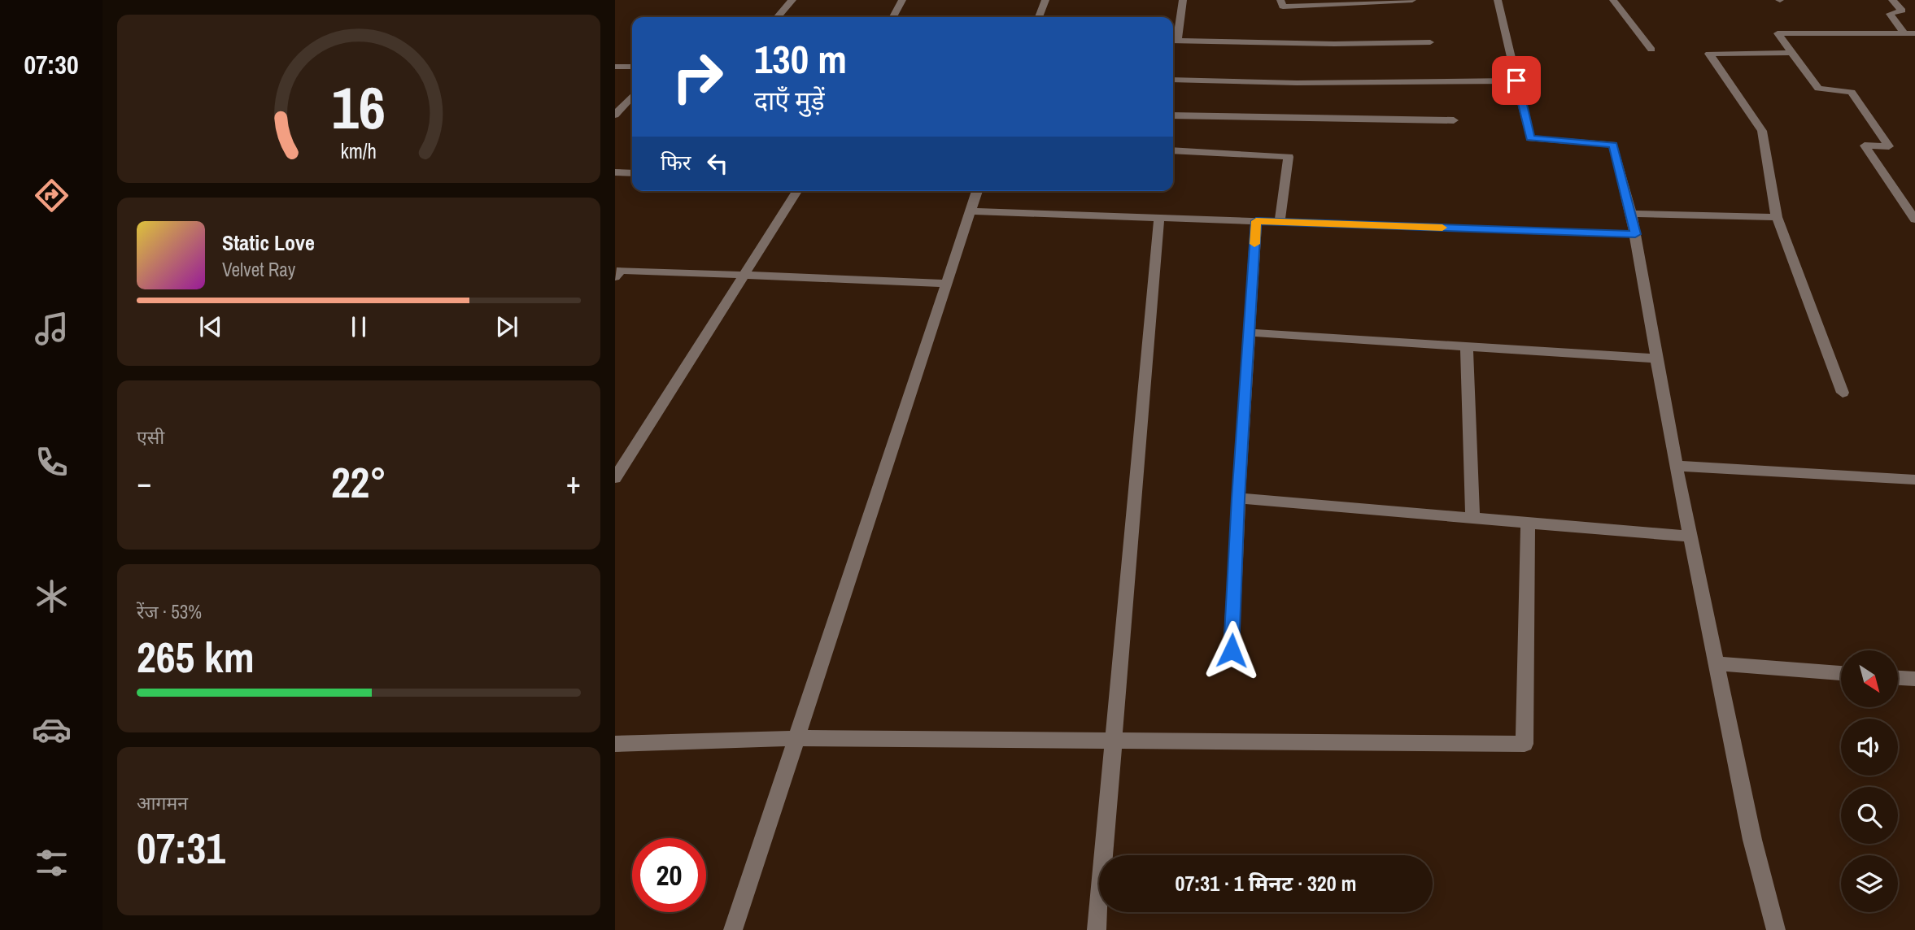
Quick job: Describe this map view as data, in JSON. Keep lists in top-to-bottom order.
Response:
{
  "north": "bottom right",
  "page": {
    "tabs": "07:30",
    "turn": ["130 m", "दाएँ मुड़ें"],
    "then": "फिर",
    "song": ["Static Love", "Velvet Ray"],
    "tile": [
      "एसी",
      ["रेंज · 53%", "265 km"],
      ["आगमन", "07:31"]
    ],
    "heat": ["−", "22°", "+"],
    "limit": "20",
    "trip": "07:31 · 1 मिनट · 320 m",
    "gauge": ["16", "km/h"]
  }
}
